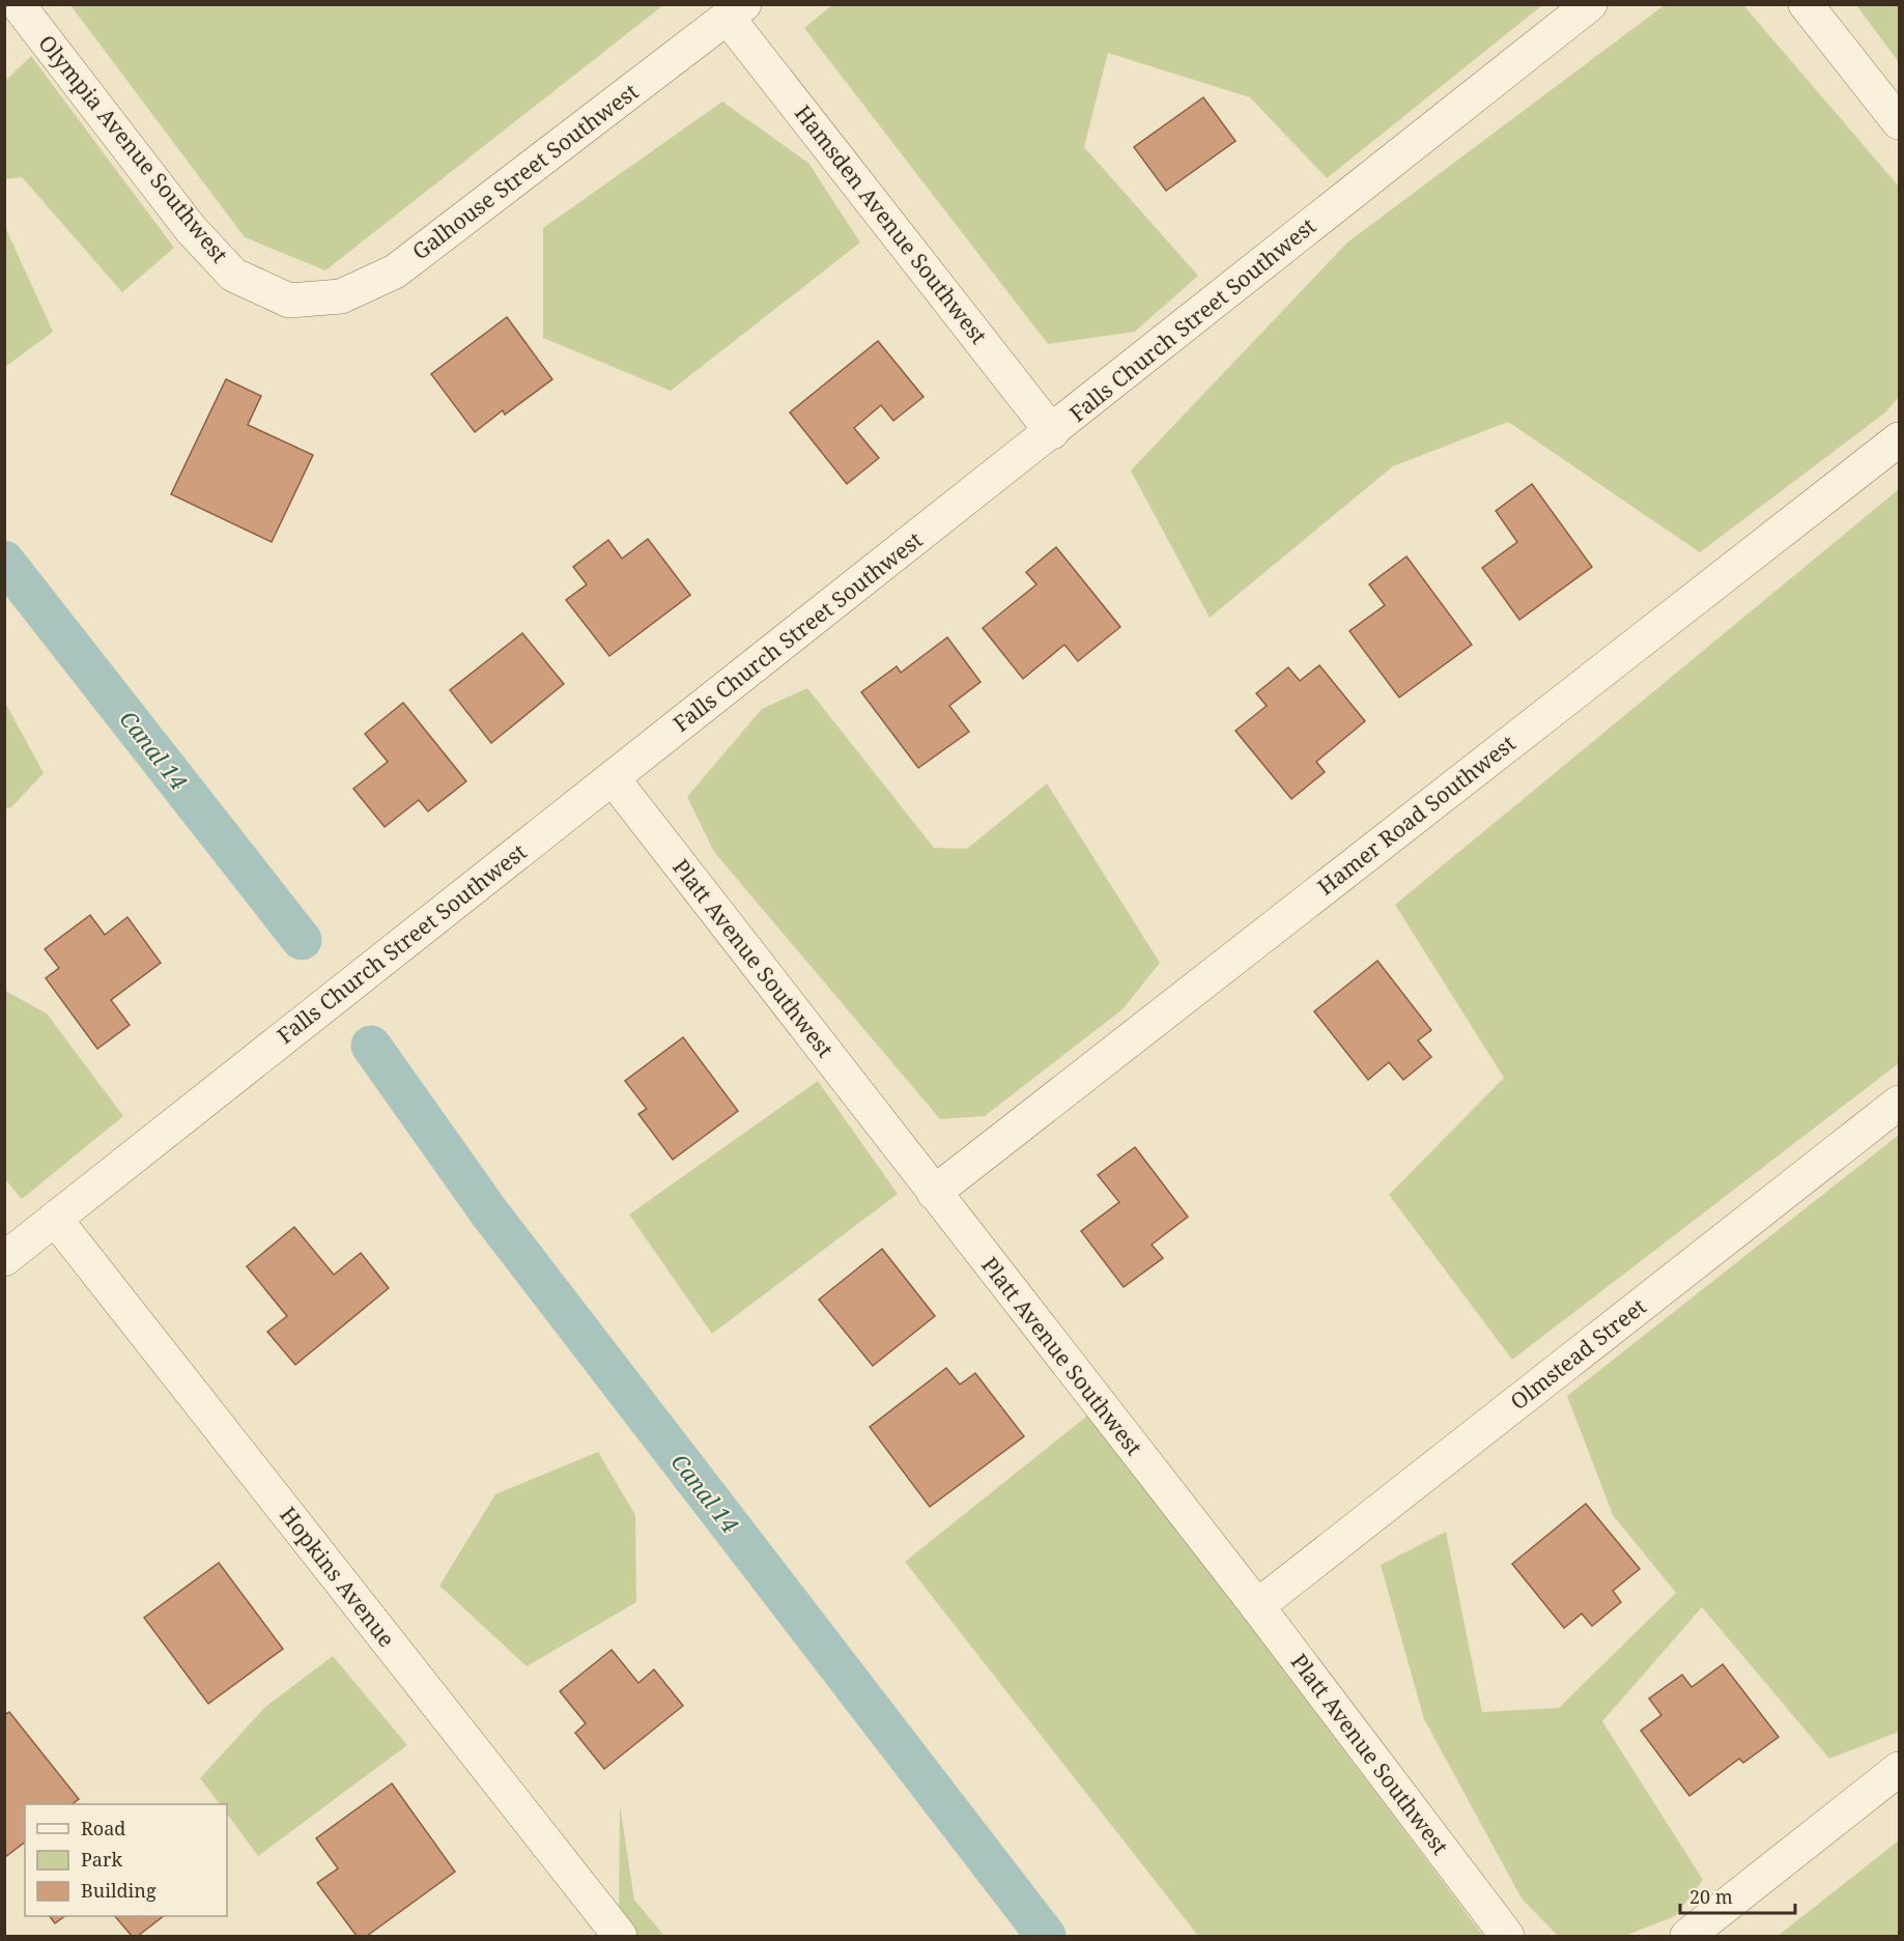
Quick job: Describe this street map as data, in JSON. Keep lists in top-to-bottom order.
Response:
{
  "streets": {
    "street": [
      "Olympia Avenue Southwest",
      "Galhouse Street Southwest",
      "Hamsden Avenue Southwest",
      "Falls Church Street Southwest",
      "Hamer Road Southwest",
      "Platt Avenue Southwest",
      "Olmstead Street",
      "Hopkins Avenue"
    ]
  },
  "crossings": [
    ["Olympia Avenue Southwest", "Galhouse Street Southwest"],
    ["Galhouse Street Southwest", "Hamsden Avenue Southwest"],
    ["Hamsden Avenue Southwest", "Falls Church Street Southwest"],
    ["Falls Church Street Southwest", "Platt Avenue Southwest"],
    ["Falls Church Street Southwest", "Hopkins Avenue"],
    ["Hamer Road Southwest", "Platt Avenue Southwest"],
    ["Platt Avenue Southwest", "Olmstead Street"]
  ],
  "water": ["Canal 14"],
  "legend": ["Road", "Park", "Building"],
  "scale_bar": "20 m"
}
